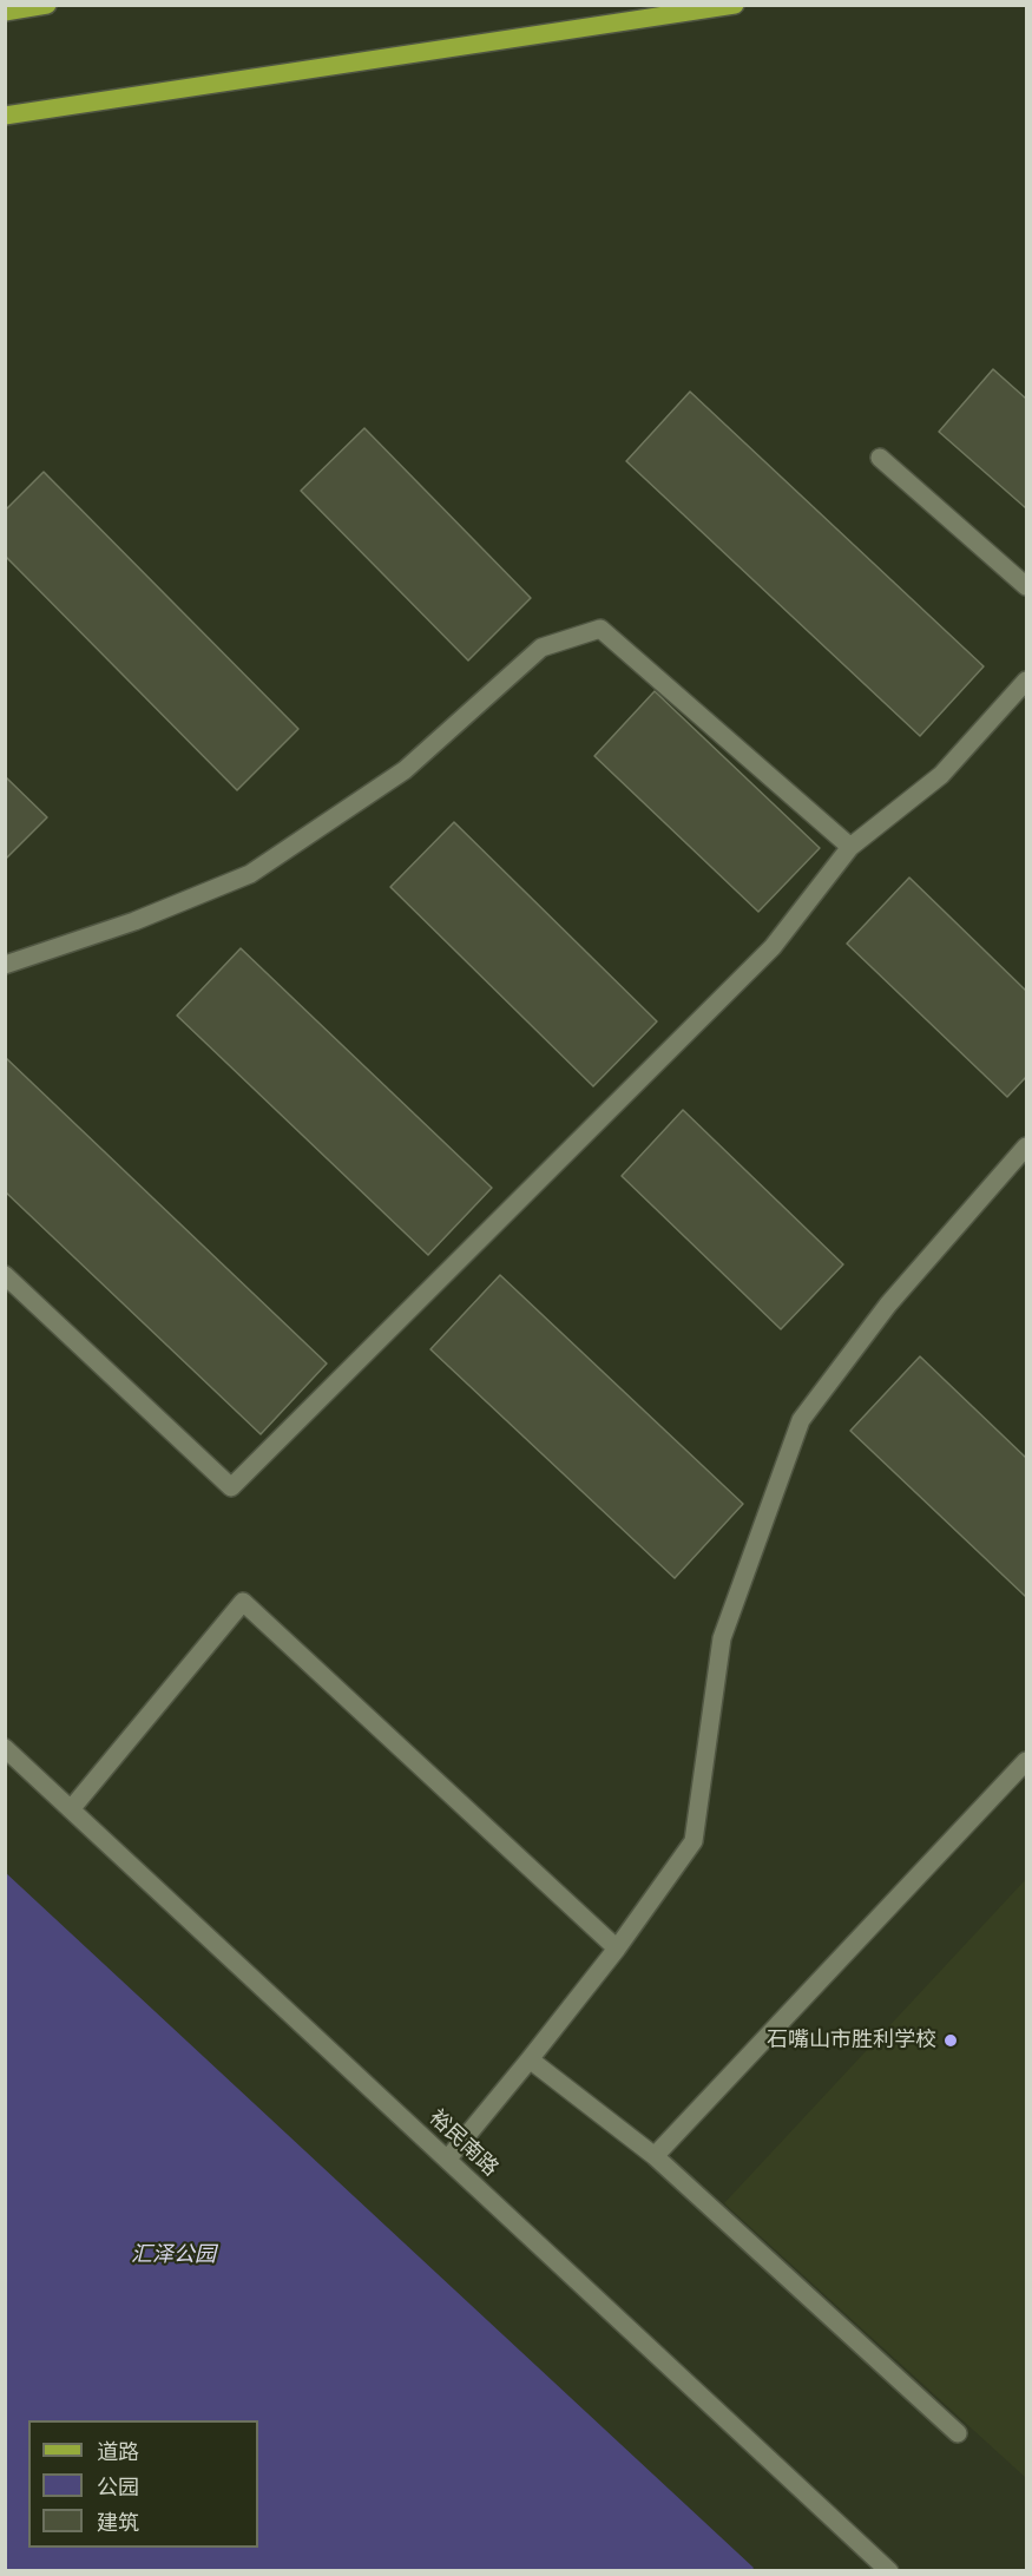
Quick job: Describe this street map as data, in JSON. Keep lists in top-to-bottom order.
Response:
{
  "streets": {
    "street": ["裕民南路"]
  },
  "parks": ["汇泽公园"],
  "places": ["石嘴山市胜利学校"],
  "legend": ["道路", "公园", "建筑"]
}
